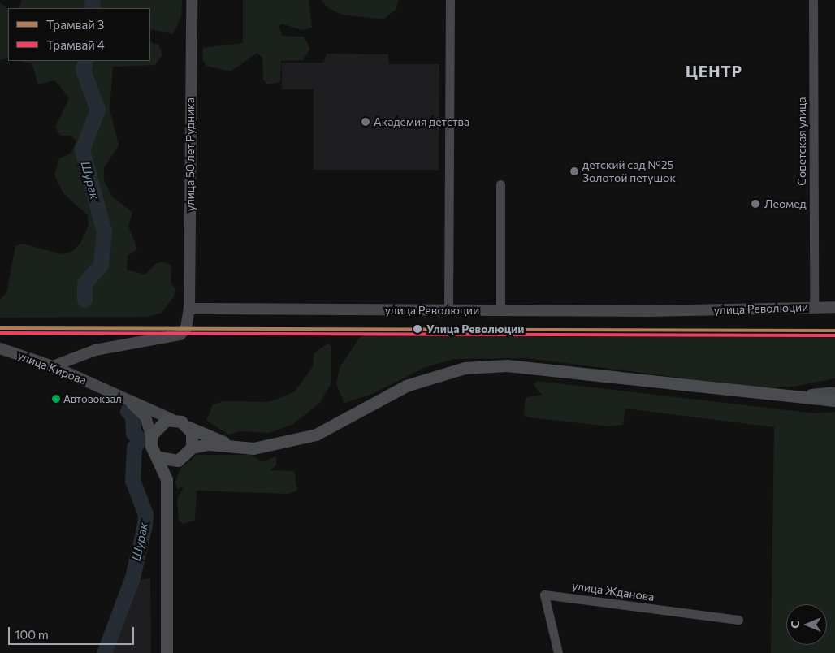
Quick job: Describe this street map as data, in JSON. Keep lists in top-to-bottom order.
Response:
{
  "streets": {
    "street": [
      "Советская улица",
      "улица 50 лет Рудника",
      "улица Революции",
      "улица Кирова",
      "улица Жданова"
    ]
  },
  "crossings": [
    ["Советская улица", "улица Революции"],
    ["улица 50 лет Рудника", "улица Революции"]
  ],
  "districts": ["ЦЕНТР"],
  "water": ["Шурак"],
  "places": [
    "Академия детства",
    "детский сад №25 Золотой петушок",
    "Леомед",
    "Улица Революции",
    "Автовокзал"
  ],
  "lines": ["tram line 3", "tram line 4"],
  "legend": ["Трамвай 3", "Трамвай 4"],
  "scale_bar": "100 m",
  "north": "left"
}
